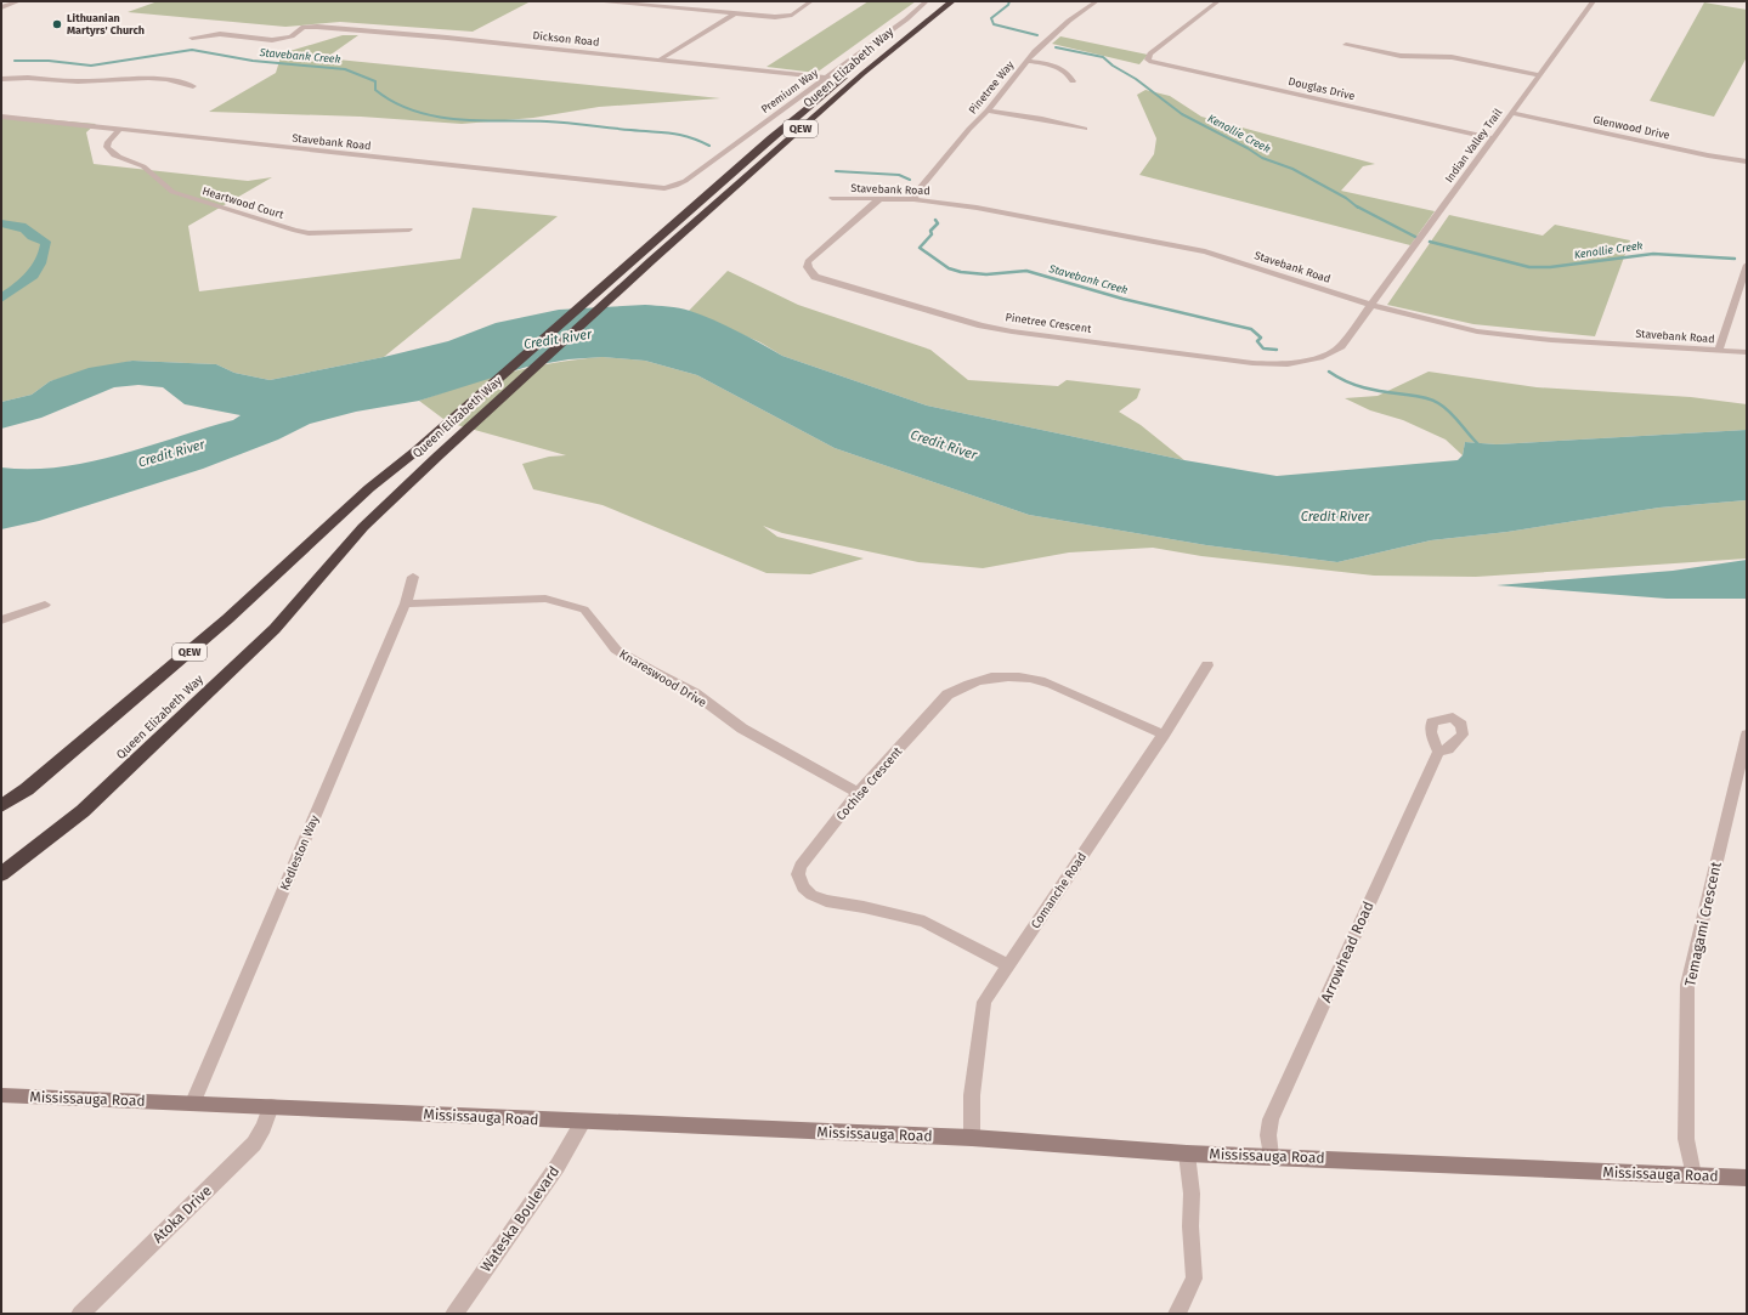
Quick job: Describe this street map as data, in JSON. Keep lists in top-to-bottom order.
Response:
{
  "streets": {
    "highway": ["Queen Elizabeth Way", "QEW"],
    "main road": ["Mississauga Road"],
    "street": [
      "Dickson Road",
      "Pinetree Way",
      "Douglas Drive",
      "Premium Way",
      "Glenwood Drive",
      "Stavebank Road",
      "Indian Valley Trail",
      "Heartwood Court",
      "Pinetree Crescent",
      "Knareswood Drive",
      "Cochise Crescent",
      "Kedleston Way",
      "Comanche Road",
      "Temagami Crescent",
      "Arrowhead Road",
      "Atoka Drive",
      "Wateska Boulevard"
    ]
  },
  "crossings": [
    ["Dickson Road", "Premium Way"],
    ["Pinetree Way", "Stavebank Road"],
    ["Douglas Drive", "Indian Valley Trail"],
    ["Premium Way", "Stavebank Road"],
    ["Glenwood Drive", "Indian Valley Trail"],
    ["Stavebank Road", "Indian Valley Trail"],
    ["Stavebank Road", "Heartwood Court"],
    ["Stavebank Road", "Pinetree Crescent"],
    ["Indian Valley Trail", "Pinetree Crescent"],
    ["Knareswood Drive", "Cochise Crescent"],
    ["Knareswood Drive", "Kedleston Way"],
    ["Cochise Crescent", "Comanche Road"],
    ["Kedleston Way", "Mississauga Road"],
    ["Comanche Road", "Mississauga Road"],
    ["Temagami Crescent", "Mississauga Road"],
    ["Arrowhead Road", "Mississauga Road"],
    ["Mississauga Road", "Atoka Drive"],
    ["Mississauga Road", "Wateska Boulevard"]
  ],
  "water": ["Stavebank Creek", "Kenollie Creek", "Credit River"],
  "places": ["Lithuanian Martyrs' Church"]
}
